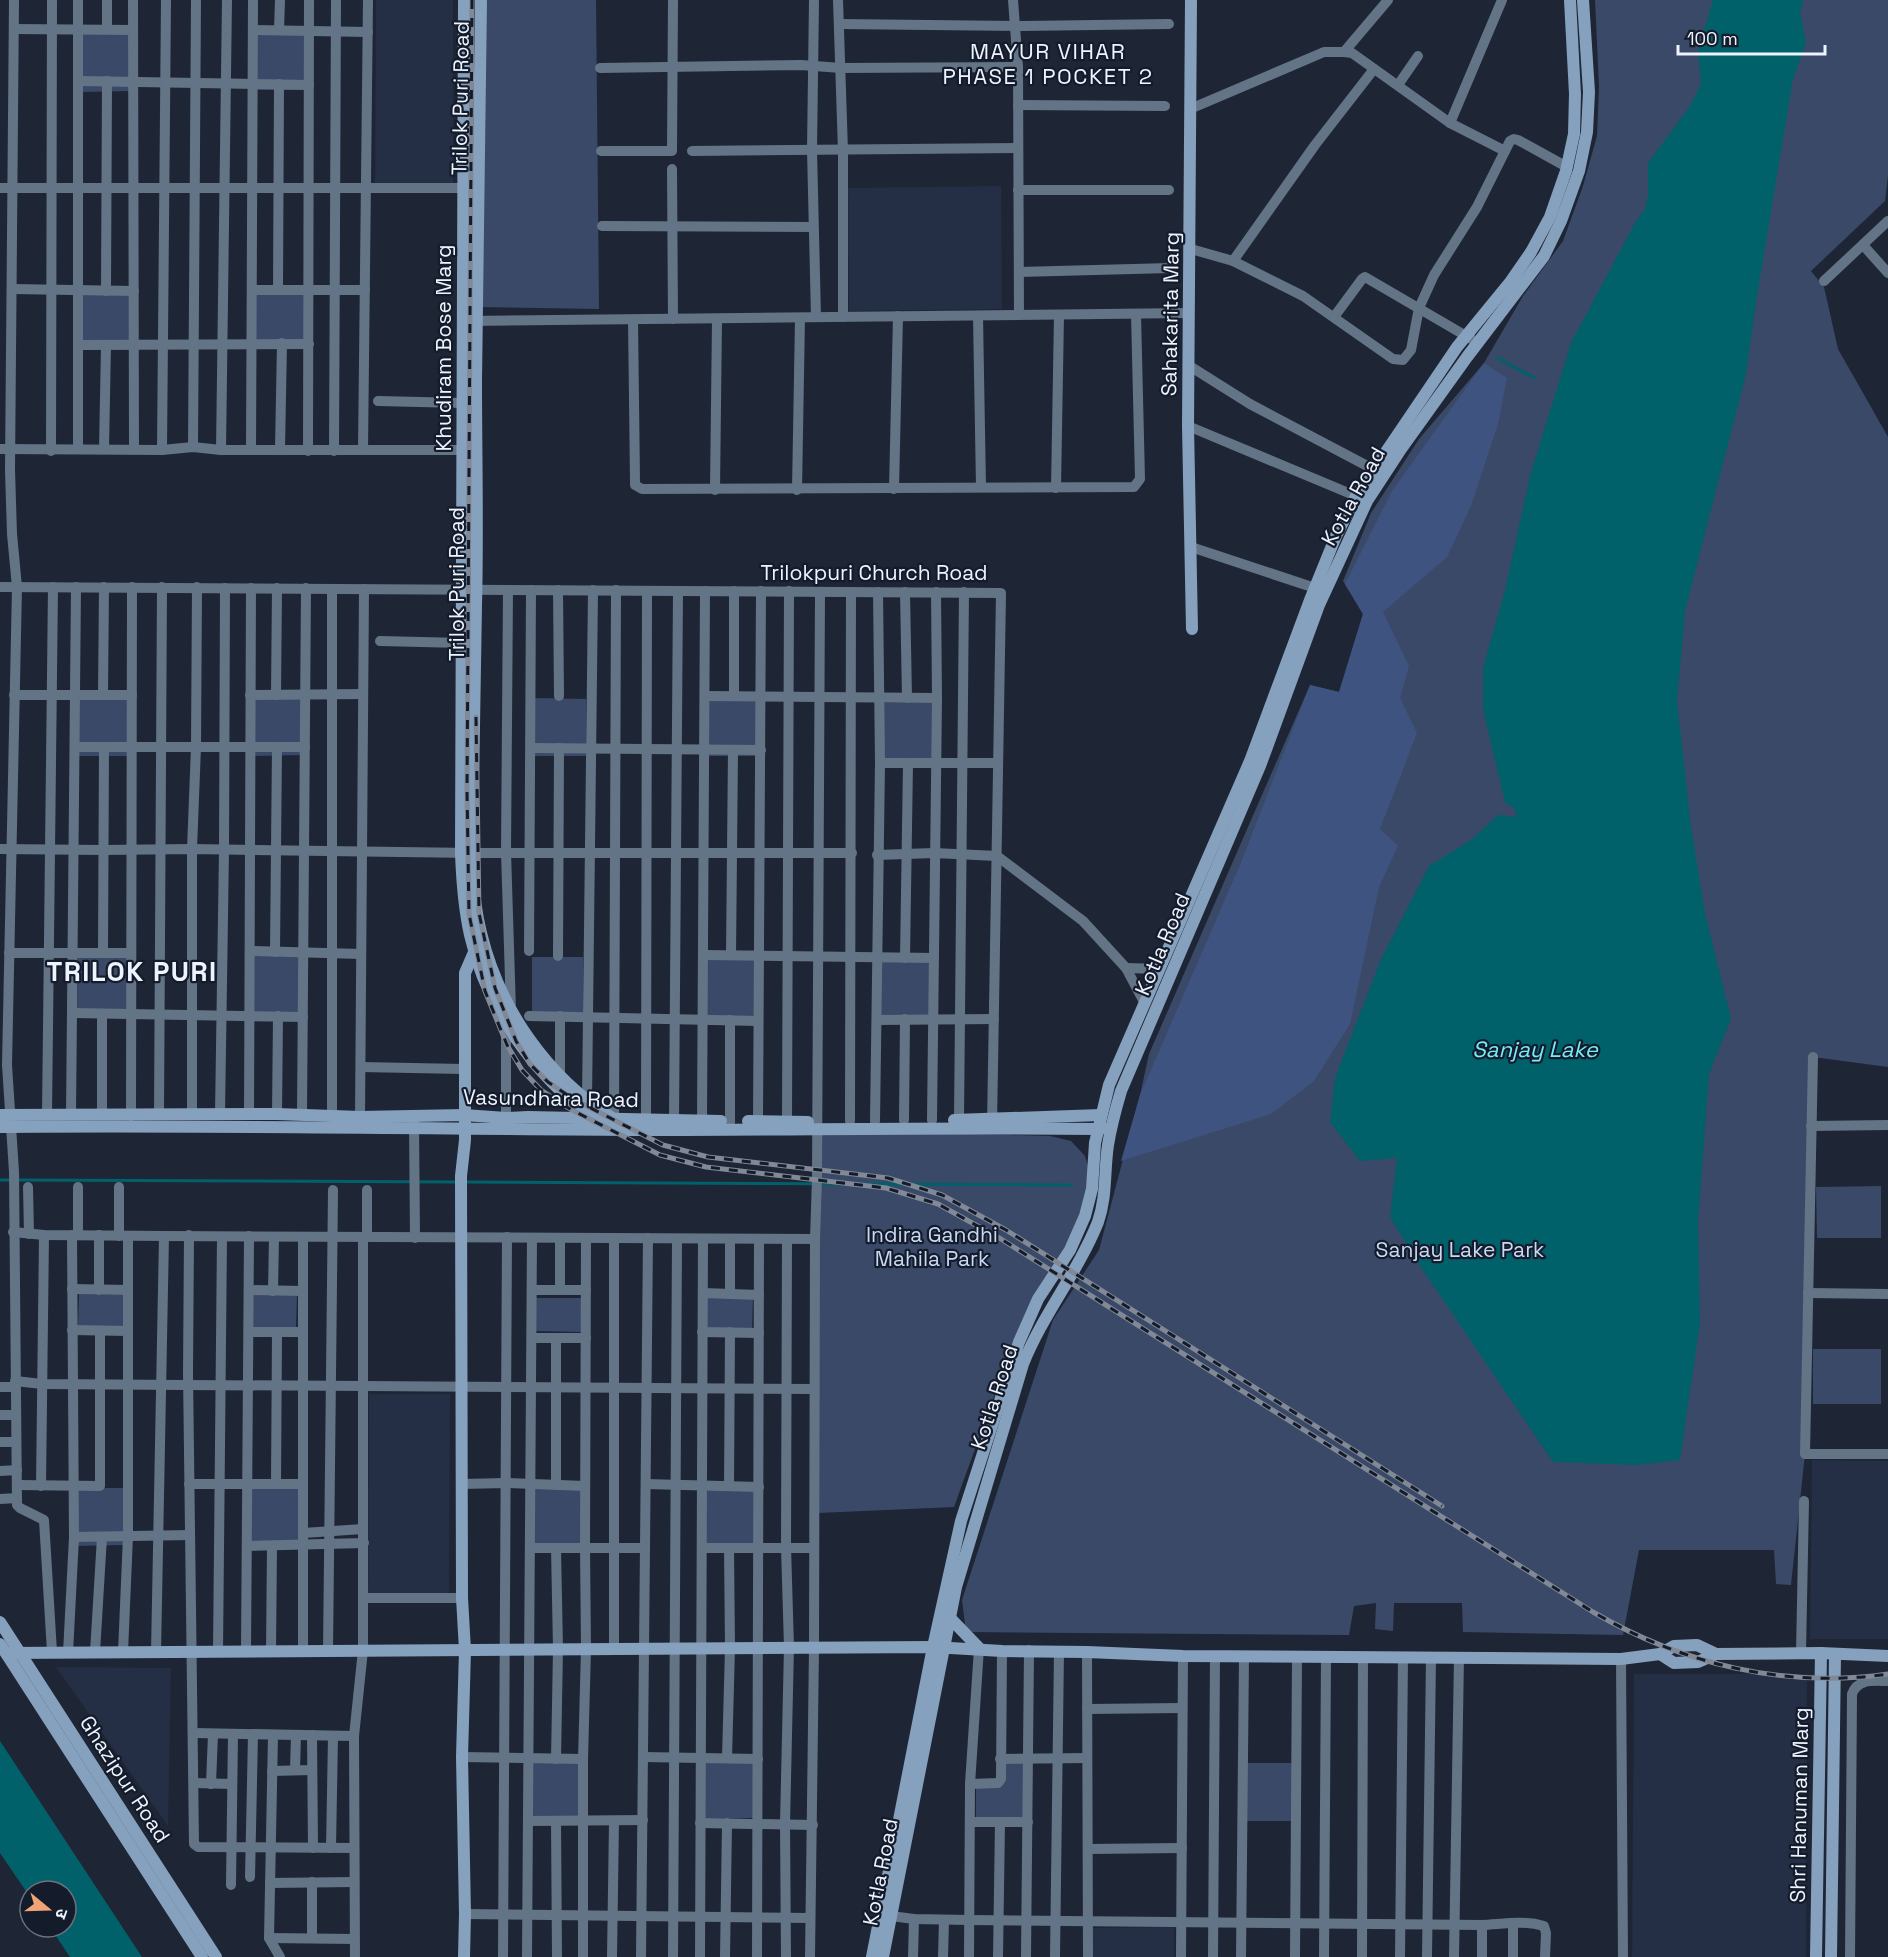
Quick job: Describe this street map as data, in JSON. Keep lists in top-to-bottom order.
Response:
{
  "streets": {
    "street": [
      "Trilok Puri Road",
      "Sahakarita Marg",
      "Khudiram Bose Marg",
      "Kotla Road",
      "Trilokpuri Church Road",
      "Vasundhara Road",
      "Ghazipur Road",
      "Shri Hanuman Marg"
    ]
  },
  "crossings": [
    ["Trilok Puri Road", "Khudiram Bose Marg"],
    ["Trilok Puri Road", "Trilokpuri Church Road"],
    ["Trilok Puri Road", "Vasundhara Road"],
    ["Khudiram Bose Marg", "Trilokpuri Church Road"],
    ["Kotla Road", "Vasundhara Road"],
    ["Trilokpuri Church Road", "Vasundhara Road"]
  ],
  "districts": ["MAYUR VIHAR PHASE 1 POCKET 2", "TRILOK PURI"],
  "water": ["Sanjay Lake"],
  "parks": ["Indira Gandhi Mahila Park", "Sanjay Lake Park"],
  "scale_bar": "100 m",
  "north": "right"
}
